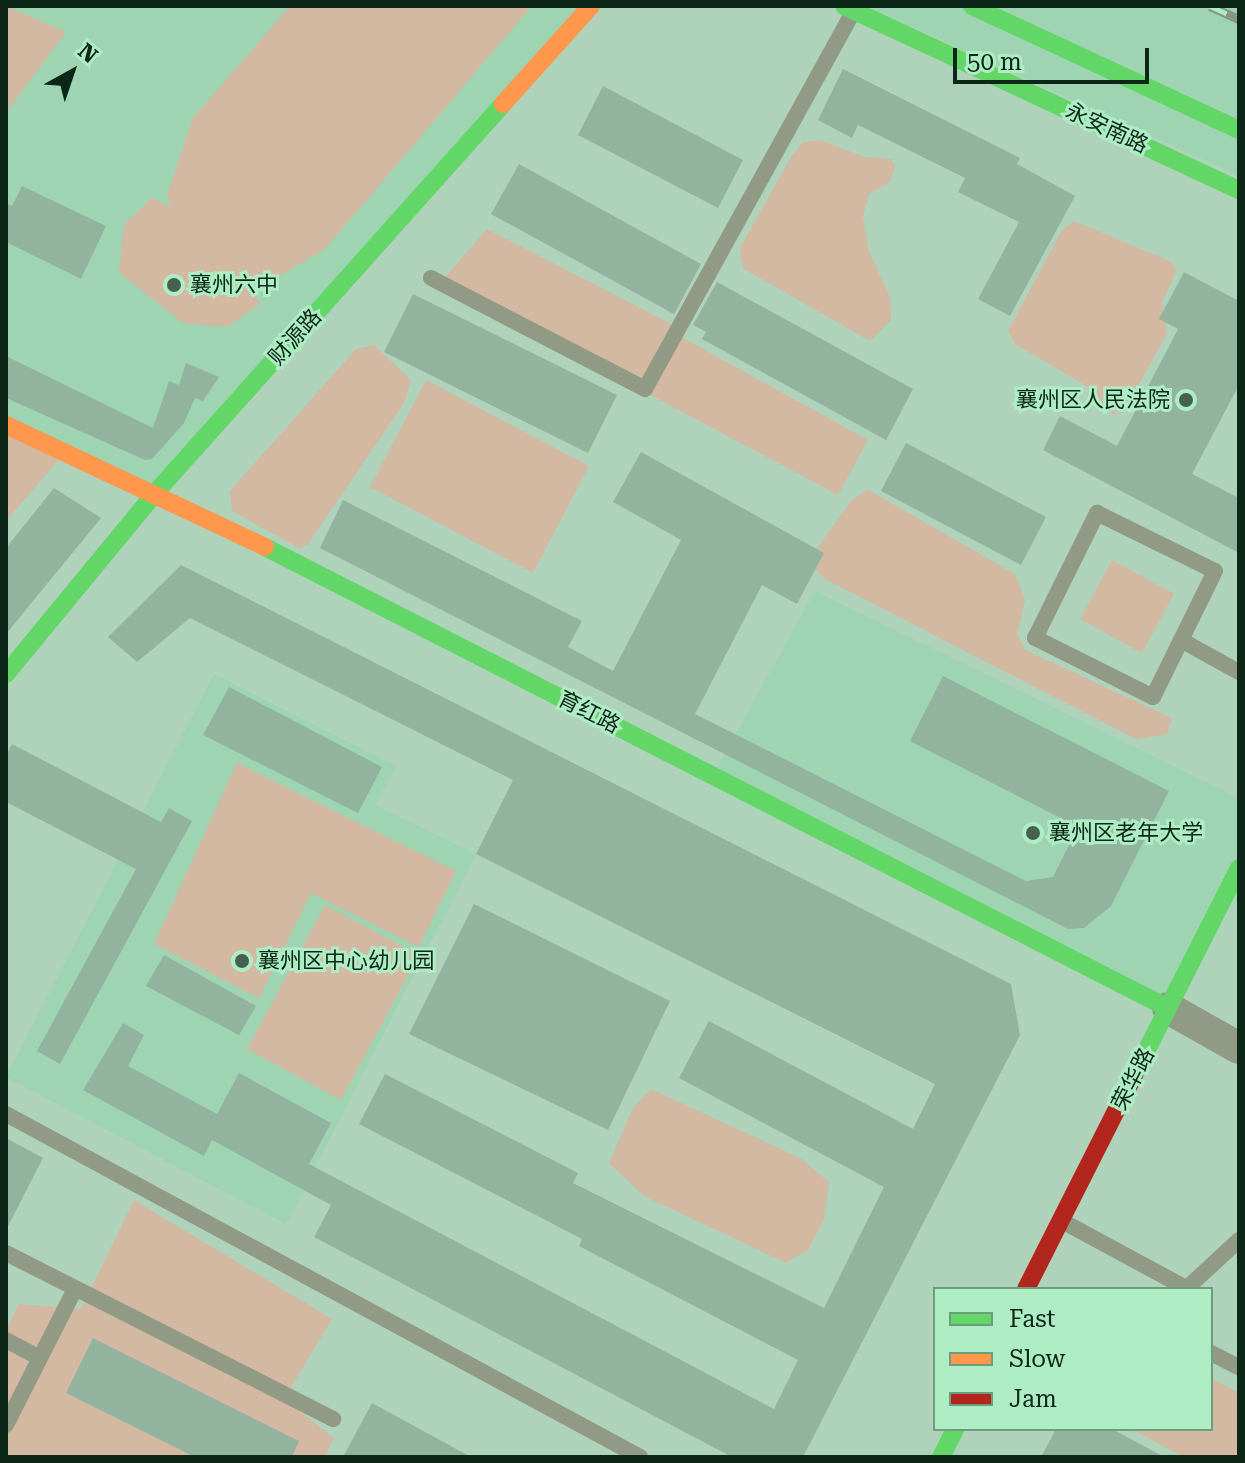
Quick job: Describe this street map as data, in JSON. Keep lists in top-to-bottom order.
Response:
{
  "streets": {
    "street": [
      "永安南路",
      "财源路",
      "育红路",
      "荣华路"
    ]
  },
  "crossings": [
    ["财源路", "育红路"],
    ["育红路", "荣华路"]
  ],
  "places": [
    "襄州六中",
    "襄州区人民法院",
    "襄州区老年大学",
    "襄州区中心幼儿园"
  ],
  "legend": ["Fast", "Slow", "Jam"],
  "scale_bar": "50 m",
  "north": "top right"
}
